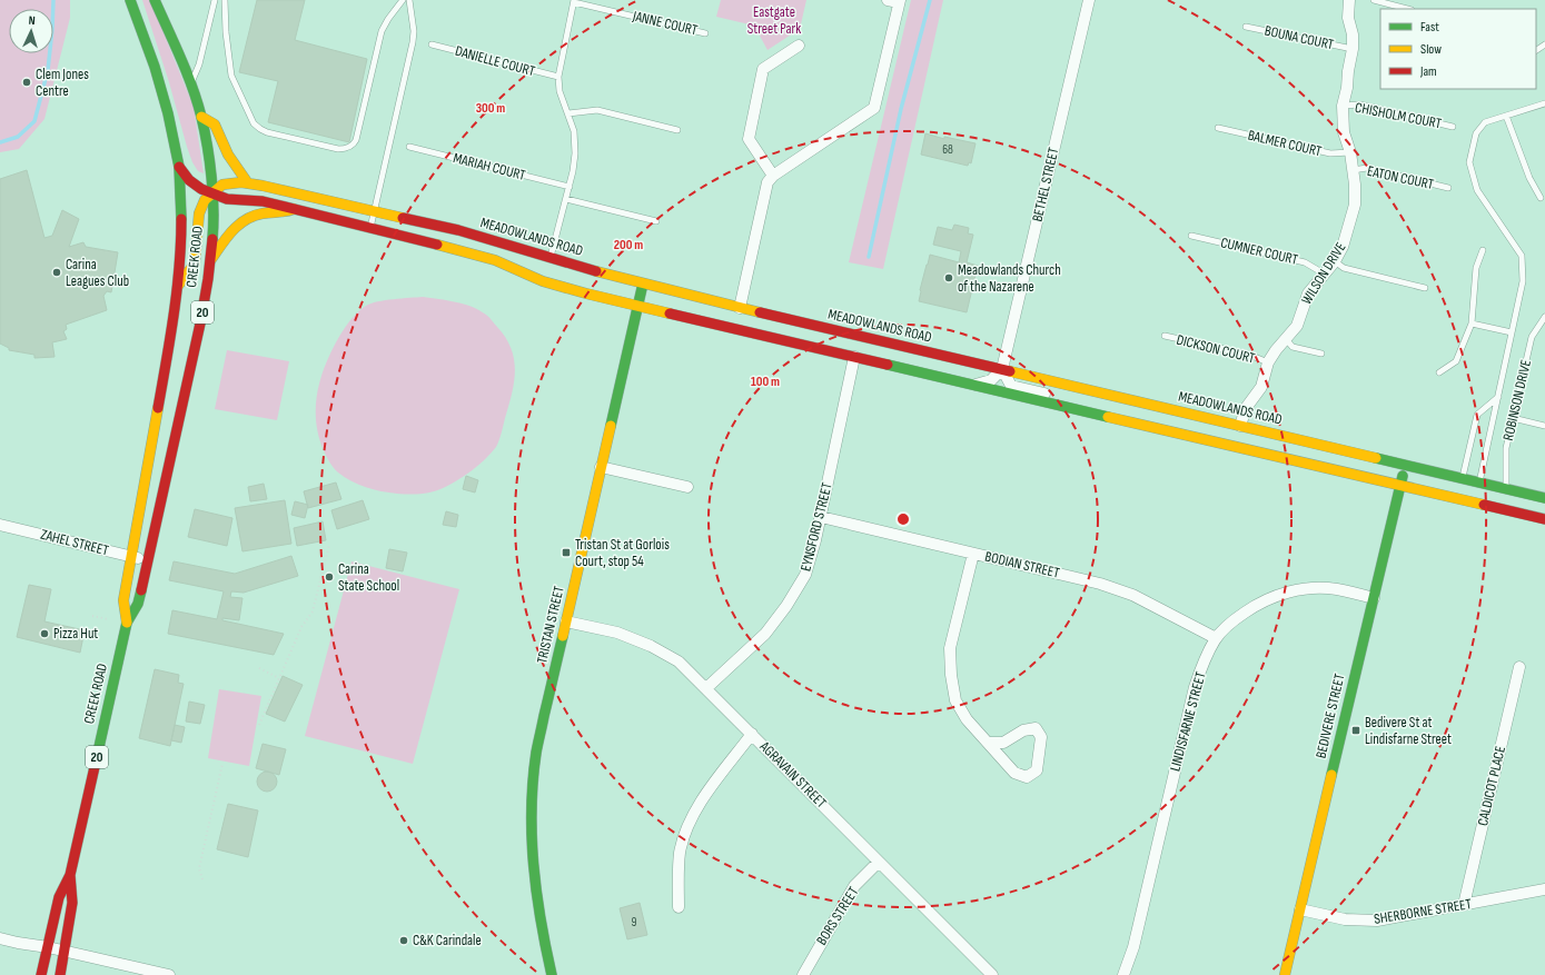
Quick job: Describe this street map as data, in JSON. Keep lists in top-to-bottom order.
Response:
{
  "streets": {
    "main road": [
      "MEADOWLANDS ROAD",
      "CREEK ROAD",
      "20",
      "TRISTAN STREET",
      "BEDIVERE STREET"
    ],
    "street": [
      "BETHEL STREET",
      "WILSON DRIVE",
      "EYNSFORD STREET",
      "ZAHEL STREET",
      "BODIAN STREET",
      "LINDISFARNE STREET",
      "AGRAVAIN STREET",
      "CALDICOT PLACE",
      "SHERBORNE STREET",
      "BORS STREET"
    ],
    "lane": [
      "JANNE COURT",
      "BOUNA COURT",
      "DANIELLE COURT",
      "CHISHOLM COURT",
      "BALMER COURT",
      "MARIAH COURT",
      "EATON COURT",
      "CUMNER COURT",
      "DICKSON COURT",
      "ROBINSON DRIVE"
    ]
  },
  "crossings": [
    ["BOUNA COURT", "WILSON DRIVE"],
    ["CHISHOLM COURT", "WILSON DRIVE"],
    ["BALMER COURT", "WILSON DRIVE"],
    ["EATON COURT", "WILSON DRIVE"],
    ["BETHEL STREET", "MEADOWLANDS ROAD"],
    ["MEADOWLANDS ROAD", "CREEK ROAD"],
    ["MEADOWLANDS ROAD", "WILSON DRIVE"],
    ["MEADOWLANDS ROAD", "ROBINSON DRIVE"],
    ["MEADOWLANDS ROAD", "TRISTAN STREET"],
    ["MEADOWLANDS ROAD", "BEDIVERE STREET"],
    ["CUMNER COURT", "WILSON DRIVE"],
    ["CREEK ROAD", "ZAHEL STREET"],
    ["WILSON DRIVE", "DICKSON COURT"],
    ["EYNSFORD STREET", "BODIAN STREET"],
    ["EYNSFORD STREET", "AGRAVAIN STREET"],
    ["BODIAN STREET", "LINDISFARNE STREET"],
    ["TRISTAN STREET", "AGRAVAIN STREET"],
    ["BEDIVERE STREET", "LINDISFARNE STREET"],
    ["BEDIVERE STREET", "SHERBORNE STREET"],
    ["AGRAVAIN STREET", "BORS STREET"],
    ["CALDICOT PLACE", "SHERBORNE STREET"]
  ],
  "parks": ["Eastgate Street Park"],
  "places": {
    "other": [
      "Clem Jones Centre",
      "Carina Leagues Club",
      "Meadowlands Church of the Nazarene",
      "Carina State School",
      "Pizza Hut",
      "C&K Carindale"
    ],
    "transit": ["Tristan St at Gorlois Court, stop 54", "Bedivere St at Lindisfarne Street"]
  },
  "house_numbers": ["68", "9"],
  "legend": ["Fast", "Slow", "Jam"],
  "north": "top",
  "rings": ["300 m", "200 m", "100 m"]
}
